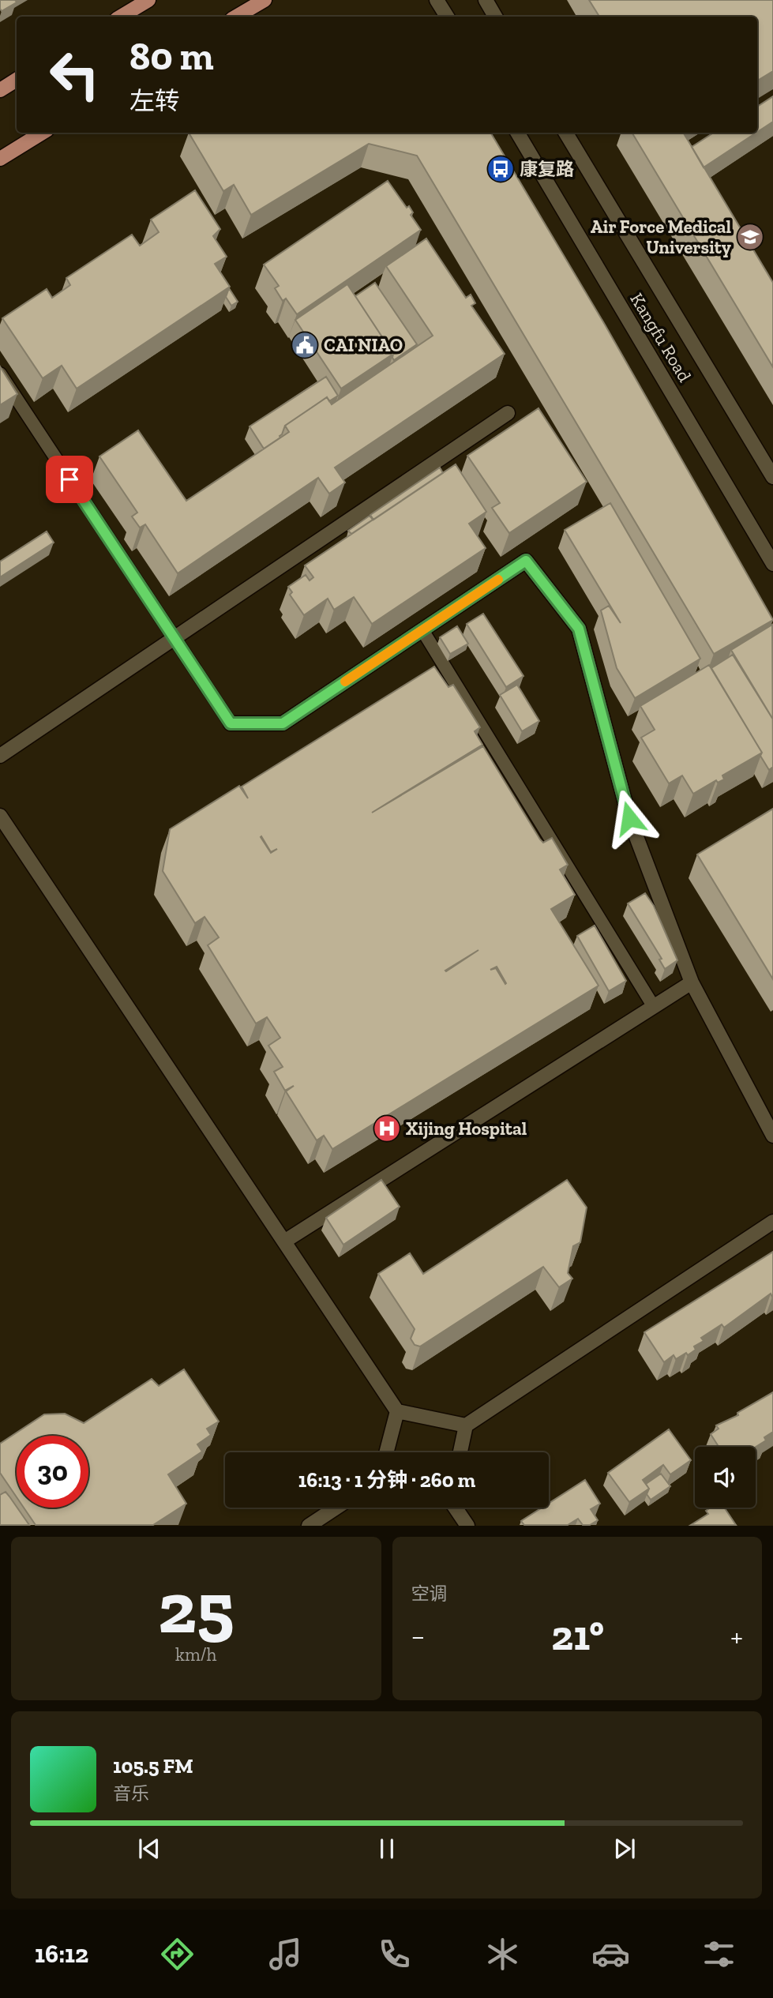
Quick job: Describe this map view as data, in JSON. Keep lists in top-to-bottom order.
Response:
{
  "streets": {
    "street": ["Kangfu Road"]
  },
  "places": {
    "bus stop": ["康复路"],
    "school or university": ["Air Force Medical University"],
    "public building": ["CAI NIAO"],
    "hospital": ["Xijing Hospital"]
  },
  "page": {
    "turn": ["80 m", "左转"],
    "limit": "30",
    "trip": "16:13 · 1 分钟 · 260 m",
    "tile": [
      ["25", "km/h"],
      "空调"
    ],
    "heat": ["−", "21°", "+"],
    "song": ["105.5 FM", "音乐"],
    "tabs": "16:12"
  }
}
